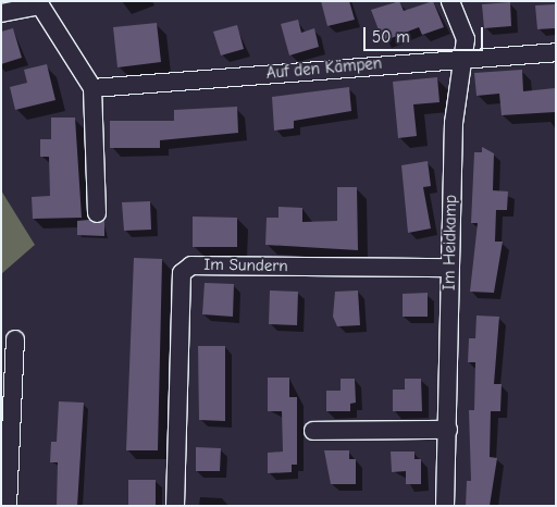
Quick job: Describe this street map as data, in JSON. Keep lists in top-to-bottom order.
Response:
{
  "streets": {
    "street": ["Auf den Kämpen", "Im Heidkamp", "Im Sundern"]
  },
  "crossings": [
    ["Auf den Kämpen", "Im Heidkamp"],
    ["Im Heidkamp", "Im Sundern"]
  ],
  "scale_bar": "50 m"
}
